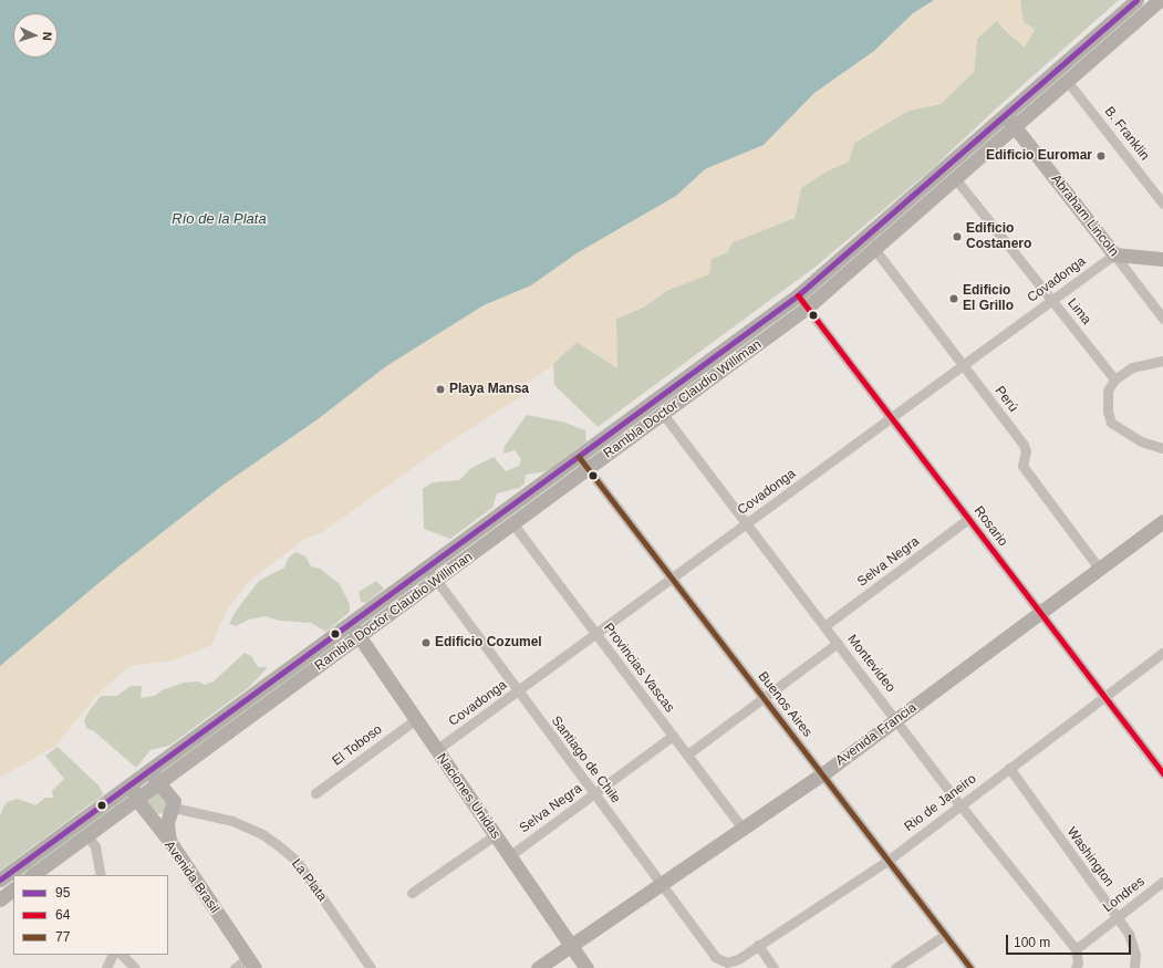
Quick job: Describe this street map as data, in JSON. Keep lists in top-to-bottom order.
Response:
{
  "streets": {
    "main road": [
      "Abraham Lincoln",
      "Rambla Doctor Claudio Williman",
      "Avenida Francia",
      "Naciones Unidas",
      "Avenida Brasil"
    ],
    "street": [
      "B. Franklin",
      "Covadonga",
      "Lima",
      "Perú",
      "Rosario",
      "Selva Negra",
      "Montevideo",
      "Provincias Vascas",
      "Buenos Aires",
      "El Toboso",
      "Santiago de Chile",
      "Rio de Janeiro",
      "Washington",
      "La Plata",
      "Londres"
    ]
  },
  "crossings": [
    ["B. Franklin", "Rambla Doctor Claudio Williman"],
    ["Abraham Lincoln", "Covadonga"],
    ["Abraham Lincoln", "Rambla Doctor Claudio Williman"],
    ["Covadonga", "Lima"],
    ["Covadonga", "Perú"],
    ["Covadonga", "Rosario"],
    ["Covadonga", "Montevideo"],
    ["Covadonga", "Provincias Vascas"],
    ["Covadonga", "Buenos Aires"],
    ["Covadonga", "Santiago de Chile"],
    ["Covadonga", "Naciones Unidas"],
    ["Lima", "Rambla Doctor Claudio Williman"],
    ["Rambla Doctor Claudio Williman", "Perú"],
    ["Rambla Doctor Claudio Williman", "Rosario"],
    ["Rambla Doctor Claudio Williman", "Montevideo"],
    ["Rambla Doctor Claudio Williman", "Provincias Vascas"],
    ["Rambla Doctor Claudio Williman", "Buenos Aires"],
    ["Rambla Doctor Claudio Williman", "Santiago de Chile"],
    ["Rambla Doctor Claudio Williman", "Naciones Unidas"],
    ["Rambla Doctor Claudio Williman", "Avenida Brasil"],
    ["Perú", "Avenida Francia"],
    ["Rosario", "Selva Negra"],
    ["Rosario", "Avenida Francia"],
    ["Rosario", "Rio de Janeiro"],
    ["Selva Negra", "Montevideo"],
    ["Selva Negra", "Provincias Vascas"],
    ["Selva Negra", "Santiago de Chile"],
    ["Selva Negra", "Naciones Unidas"],
    ["Montevideo", "Avenida Francia"],
    ["Montevideo", "Rio de Janeiro"],
    ["Montevideo", "Londres"],
    ["Provincias Vascas", "Avenida Francia"],
    ["Buenos Aires", "Avenida Francia"],
    ["Buenos Aires", "Rio de Janeiro"],
    ["Avenida Francia", "Santiago de Chile"],
    ["Avenida Francia", "Naciones Unidas"],
    ["El Toboso", "Naciones Unidas"],
    ["Santiago de Chile", "Rio de Janeiro"],
    ["Rio de Janeiro", "Washington"],
    ["Washington", "Londres"]
  ],
  "water": ["Río de la Plata"],
  "places": [
    "Edificio Euromar",
    "Edificio Costanero",
    "Edificio El Grillo",
    "Playa Mansa",
    "Edificio Cozumel"
  ],
  "lines": ["transit line 95", "transit line 64", "transit line 77"],
  "legend": ["95", "64", "77"],
  "scale_bar": "100 m",
  "north": "right"
}
